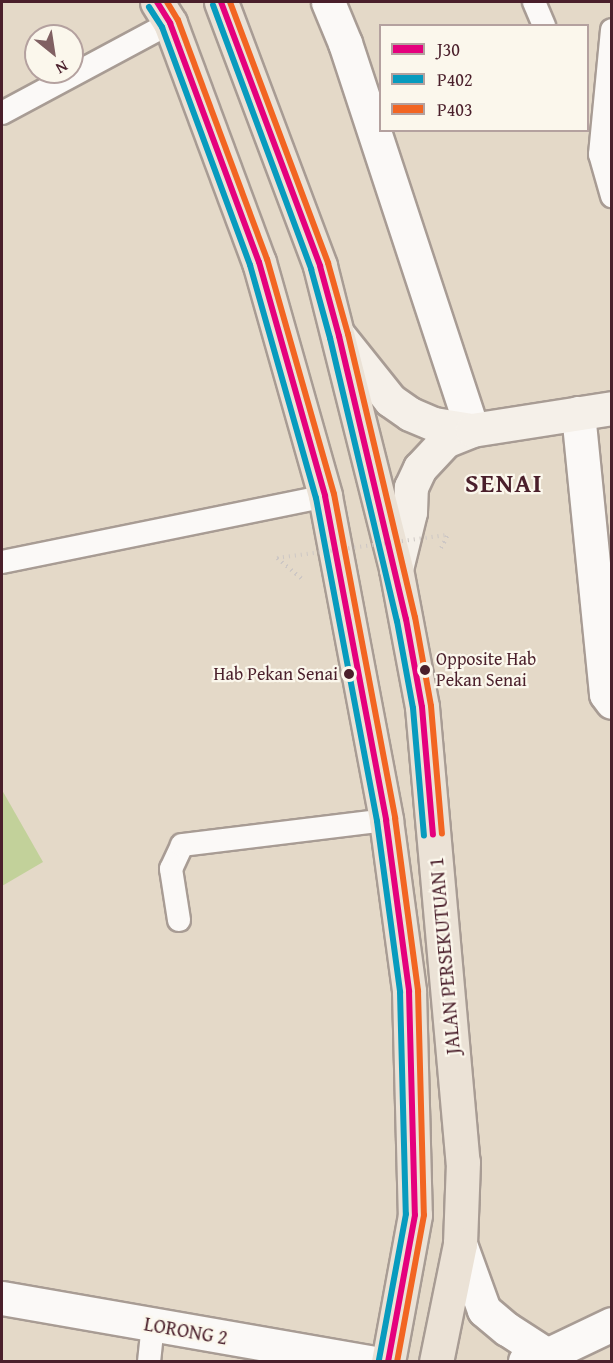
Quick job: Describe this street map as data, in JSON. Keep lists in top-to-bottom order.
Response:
{
  "streets": {
    "highway": ["JALAN PERSEKUTUAN 1"],
    "street": ["LORONG 2"]
  },
  "districts": ["SENAI"],
  "places": ["Opposite Hab Pekan Senai", "Hab Pekan Senai"],
  "lines": ["transit line J30", "transit line P403", "transit line P402"],
  "legend": ["J30", "P402", "P403"],
  "north": "bottom right"
}
